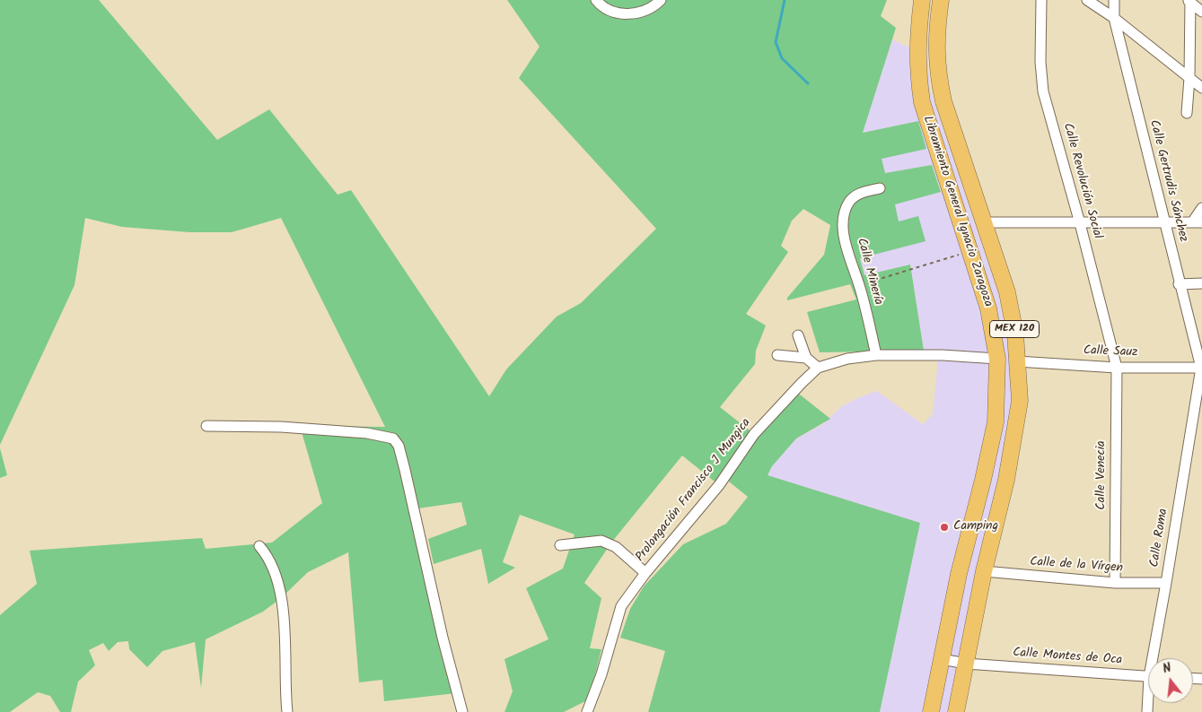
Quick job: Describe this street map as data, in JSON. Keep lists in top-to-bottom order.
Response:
{
  "streets": {
    "main road": ["Libramiento General Ignacio Zaragoza", "MEX 120"],
    "street": [
      "Calle Revolución Social",
      "Calle Gertrudis Sánchez",
      "Calle Minería",
      "Calle Sauz",
      "Calle Venecia",
      "Prolongación Francisco J Mungica",
      "Calle Roma",
      "Calle de la Vírgen",
      "Calle Montes de Oca"
    ]
  },
  "crossings": [
    ["Calle Revolución Social", "Calle Sauz"],
    ["Calle Revolución Social", "Calle Venecia"],
    ["Calle Gertrudis Sánchez", "Calle Sauz"],
    ["Calle Gertrudis Sánchez", "Calle Roma"],
    ["Libramiento General Ignacio Zaragoza", "Calle Sauz"],
    ["Libramiento General Ignacio Zaragoza", "Prolongación Francisco J Mungica"],
    ["Libramiento General Ignacio Zaragoza", "Calle de la Vírgen"],
    ["Libramiento General Ignacio Zaragoza", "Calle Montes de Oca"],
    ["Calle Minería", "Prolongación Francisco J Mungica"],
    ["Calle Sauz", "Calle Venecia"],
    ["Calle Sauz", "Calle Roma"],
    ["Calle Venecia", "Calle de la Vírgen"],
    ["Calle Roma", "Calle de la Vírgen"]
  ],
  "places": ["Camping"],
  "north": "top"
}
